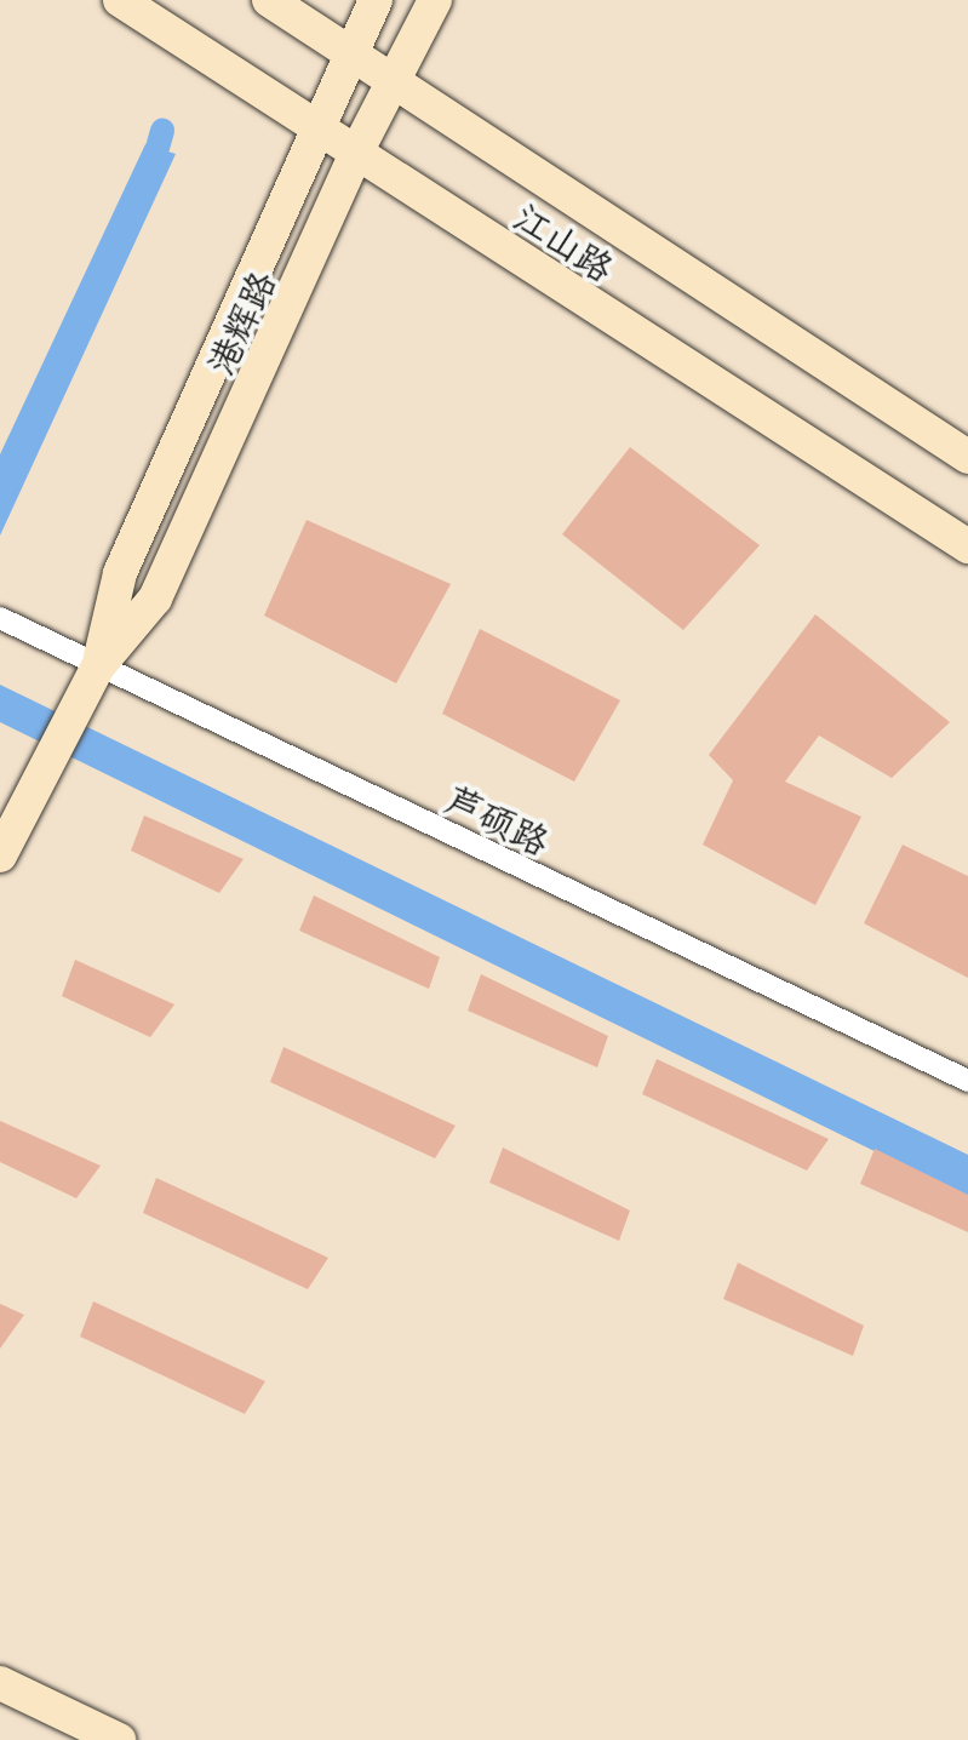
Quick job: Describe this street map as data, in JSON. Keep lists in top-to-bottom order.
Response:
{
  "streets": {
    "main road": ["江山路", "港辉路"],
    "street": ["芦硕路"]
  },
  "crossings": [
    ["江山路", "港辉路"],
    ["港辉路", "芦硕路"]
  ]
}
